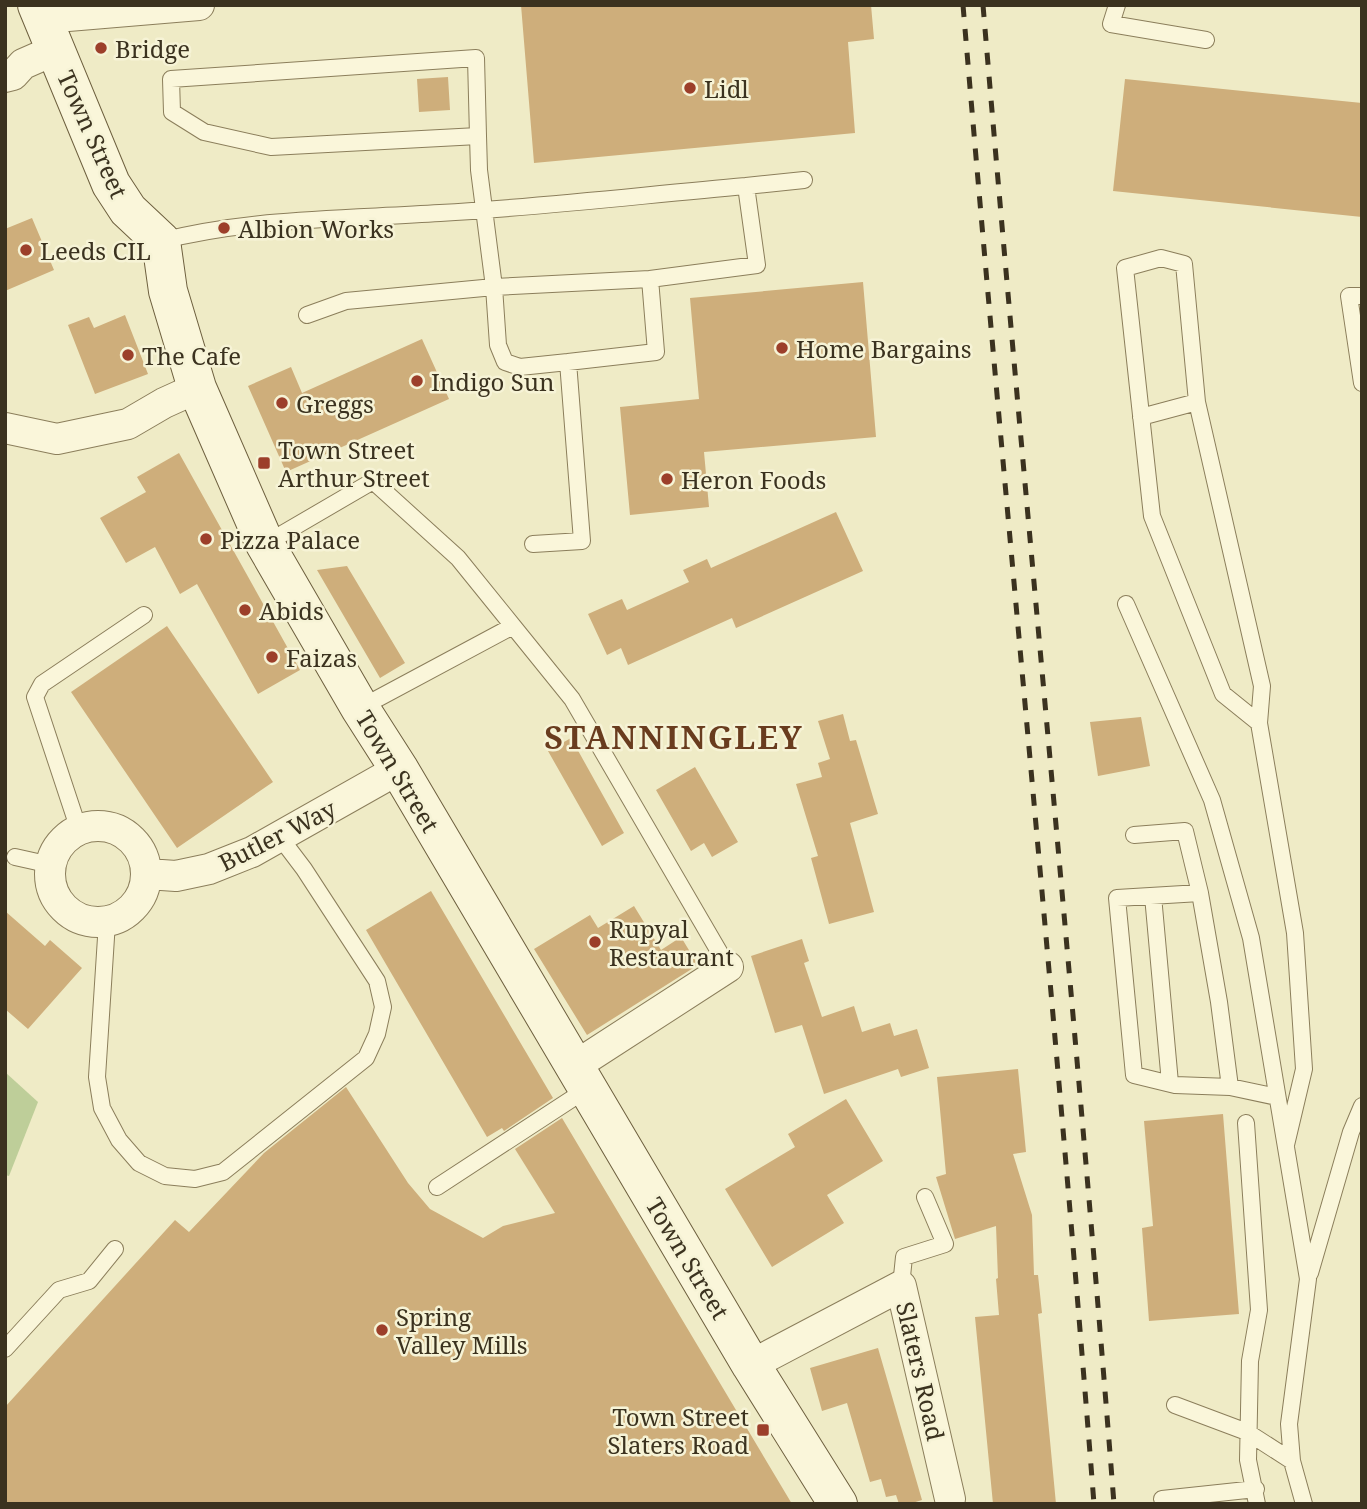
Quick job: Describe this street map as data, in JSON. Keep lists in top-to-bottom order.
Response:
{
  "streets": {
    "main road": ["Town Street"],
    "street": ["Butler Way", "Slaters Road"]
  },
  "crossings": [
    ["Town Street", "Butler Way"],
    ["Town Street", "Slaters Road"]
  ],
  "districts": ["STANNINGLEY"],
  "places": {
    "other": [
      "Bridge",
      "Lidl",
      "Albion Works",
      "Leeds CIL",
      "Home Bargains",
      "The Cafe",
      "Indigo Sun",
      "Greggs",
      "Heron Foods",
      "Pizza Palace",
      "Abids",
      "Faizas",
      "Rupyal Restaurant",
      "Spring Valley Mills"
    ],
    "transit": ["Town Street Arthur Street", "Town Street Slaters Road"]
  }
}
